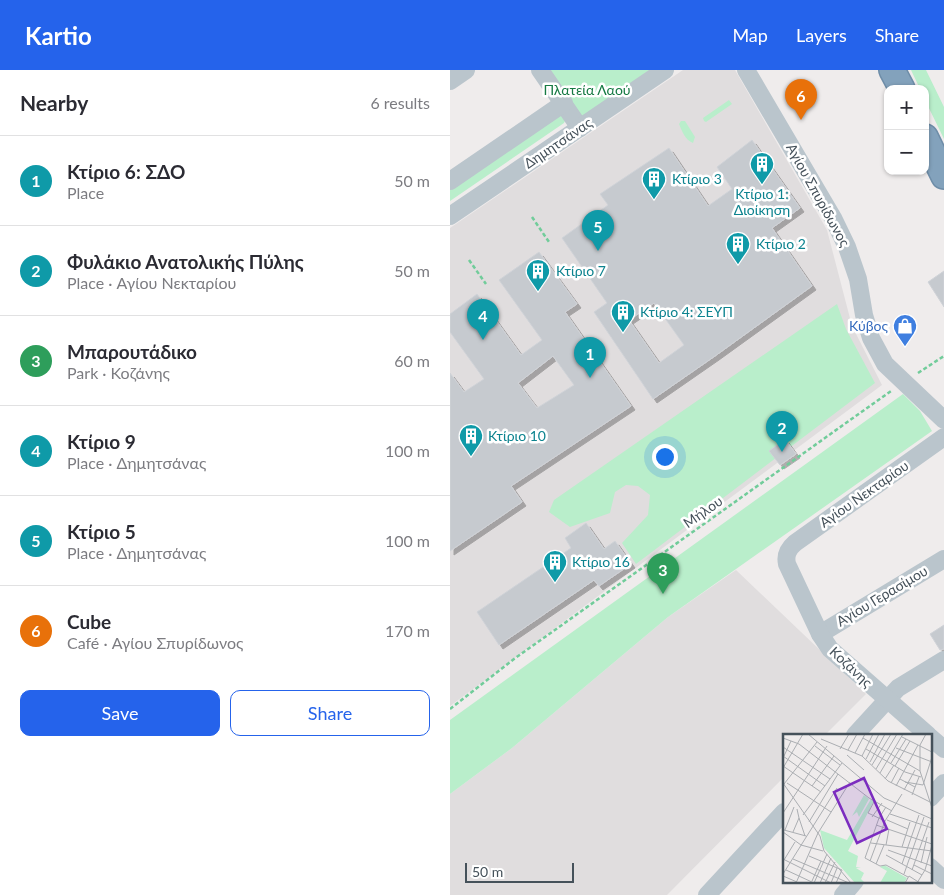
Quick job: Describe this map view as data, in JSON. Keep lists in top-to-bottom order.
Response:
{
  "streets": {
    "street": [
      "Δημητσάνας",
      "Αγίου Σπυρίδωνος",
      "Αγίου Νεκταρίου",
      "Αγίου Γερασίμου",
      "Κοζάνης"
    ],
    "path": ["Μήλου"]
  },
  "crossings": [
    ["Αγίου Σπυρίδωνος", "Μήλου"],
    ["Αγίου Νεκταρίου", "Κοζάνης"],
    ["Αγίου Γερασίμου", "Κοζάνης"]
  ],
  "parks": ["Πλατεία Λαού"],
  "places": {
    "building": [
      "Κτίριο 1: Διοίκηση",
      "Κτίριο 3",
      "Κτίριο 2",
      "Κτίριο 7",
      "Κτίριο 4: ΣΕΥΠ",
      "Κτίριο 10",
      "Κτίριο 16"
    ],
    "shop": ["Κύβος"]
  },
  "scale_bar": "50 m",
  "page": {
    "header": "Kartio",
    "nav": ["Map", "Layers", "Share"],
    "heading": ["Nearby", "6 results"],
    "pins": [
      "6",
      "5",
      "4",
      "1",
      "2",
      "3"
    ],
    "map_buttons": ["+", "−"],
    "list": [
      {
        "mark": "1",
        "name": "Κτίριο 6: ΣΔΟ",
        "note": "Place",
        "value": "50 m"
      },
      {
        "mark": "2",
        "name": "Φυλάκιο Ανατολικής Πύλης",
        "note": "Place · Αγίου Νεκταρίου",
        "value": "50 m"
      },
      {
        "mark": "3",
        "name": "Μπαρουτάδικο",
        "note": "Park · Κοζάνης",
        "value": "60 m"
      },
      {
        "mark": "4",
        "name": "Κτίριο 9",
        "note": "Place · Δημητσάνας",
        "value": "100 m"
      },
      {
        "mark": "5",
        "name": "Κτίριο 5",
        "note": "Place · Δημητσάνας",
        "value": "100 m"
      },
      {
        "mark": "6",
        "name": "Cube",
        "note": "Café · Αγίου Σπυρίδωνος",
        "value": "170 m"
      }
    ],
    "buttons": ["Save", "Share"],
    "scale": "50 m"
  }
}
